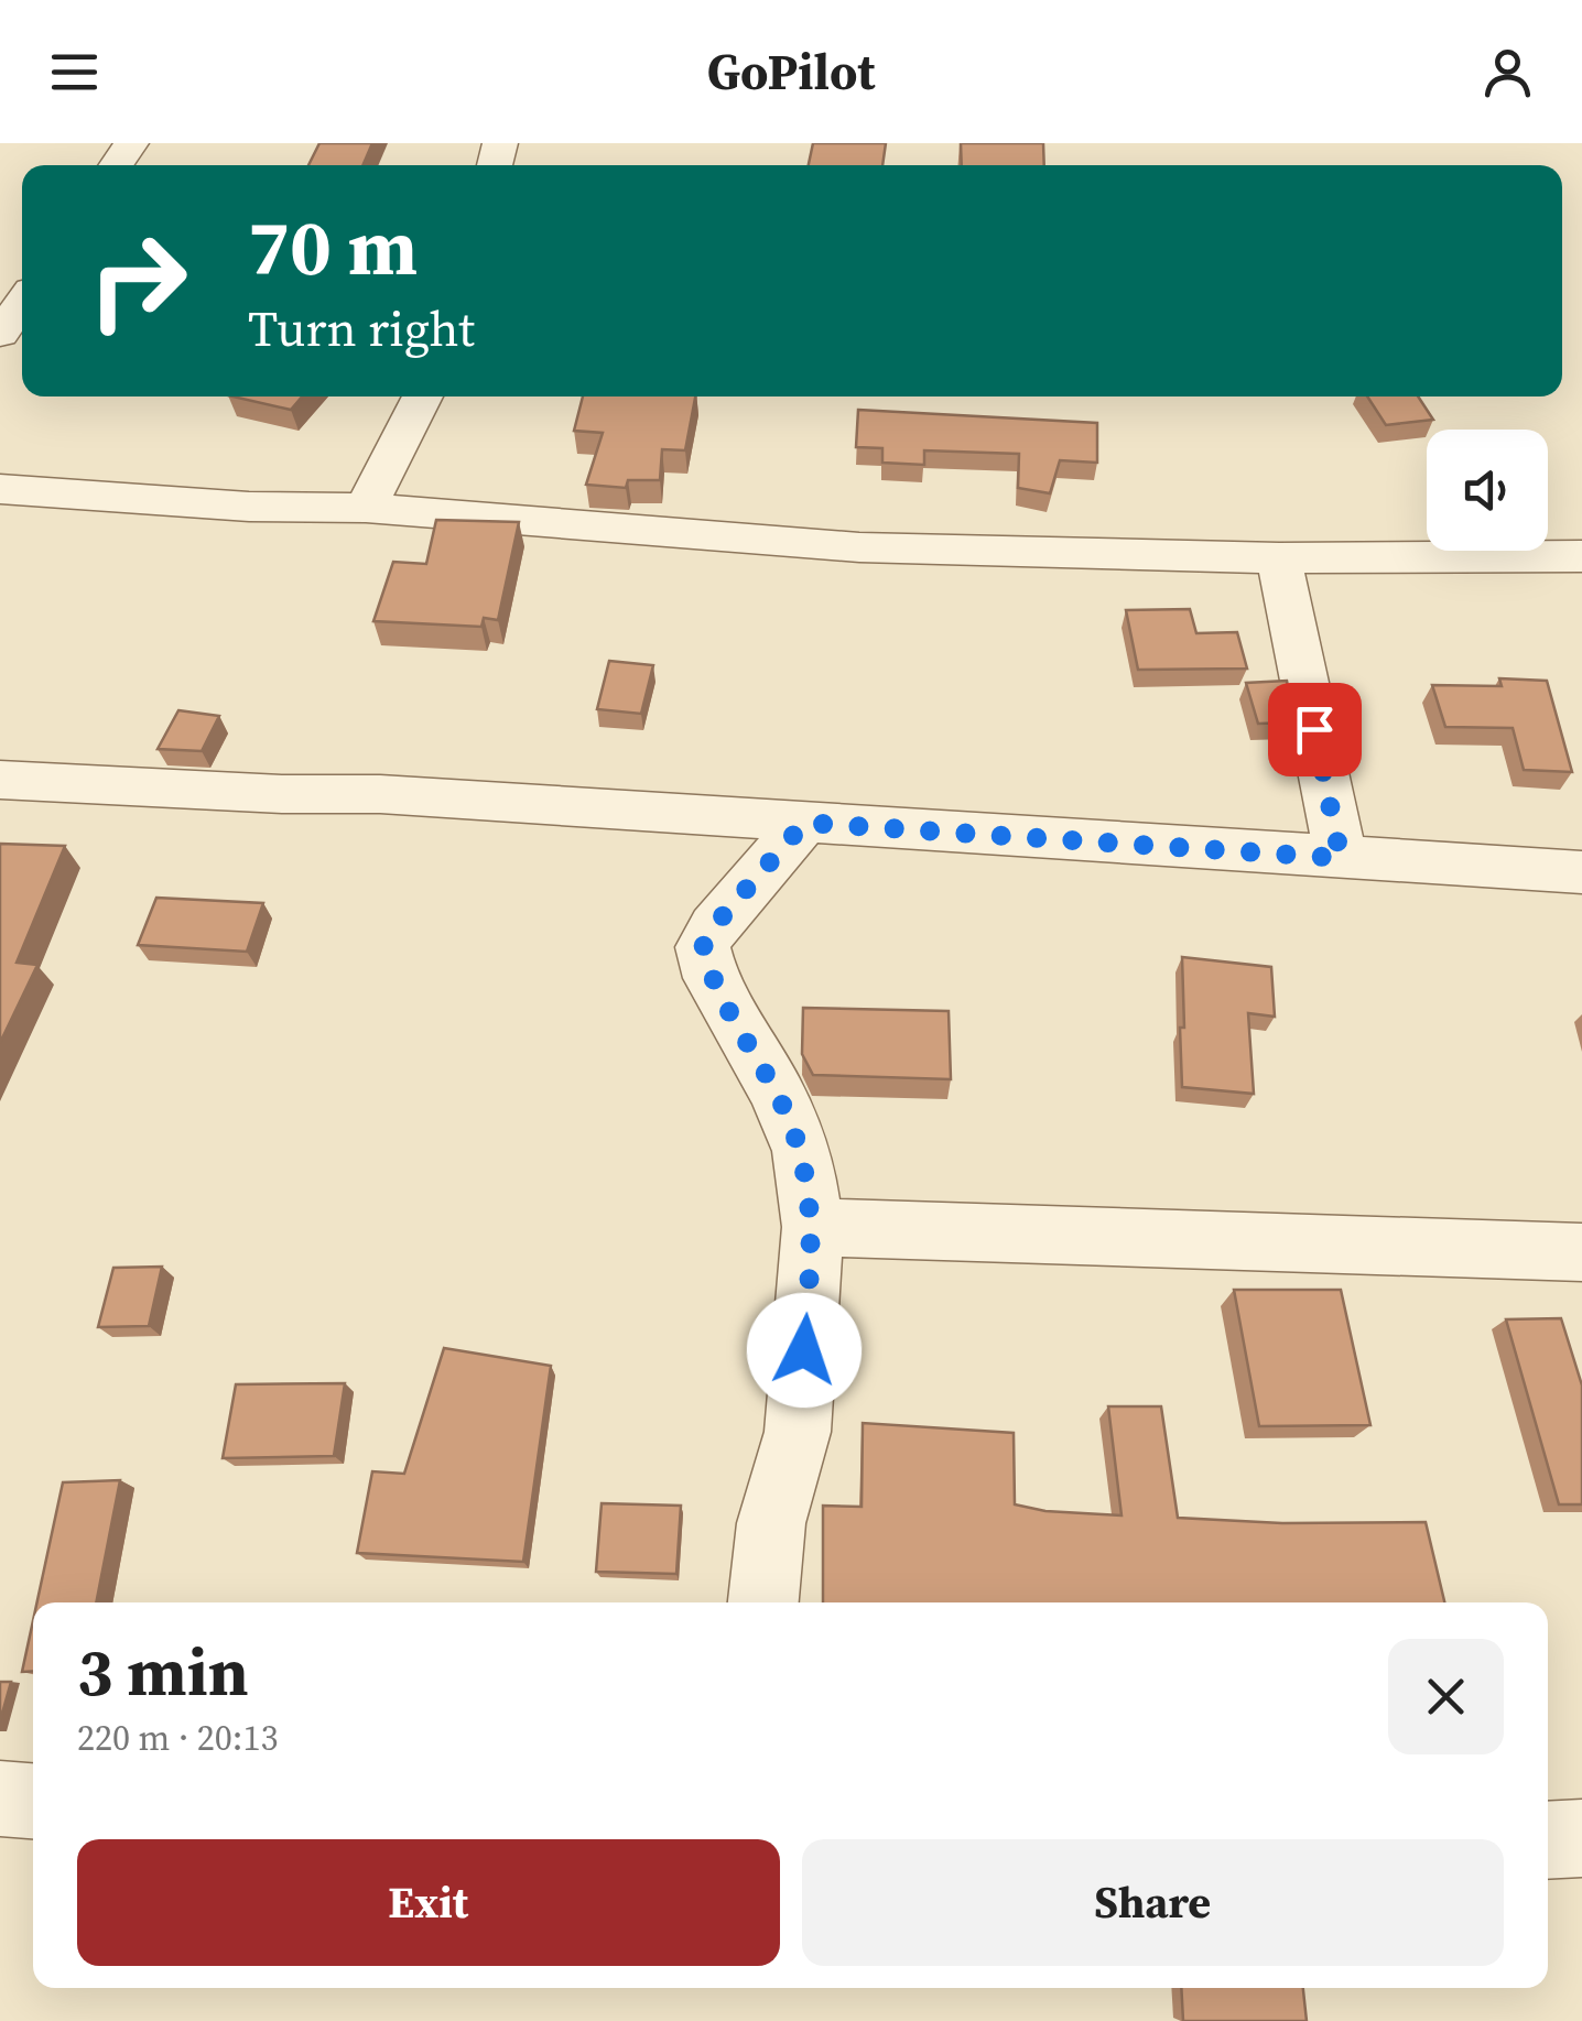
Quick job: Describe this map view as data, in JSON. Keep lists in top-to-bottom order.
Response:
{
  "page": {
    "header": "GoPilot",
    "turn": ["70 m", "Turn right"],
    "heading": ["3 min", "220 m · 20:13"],
    "buttons": ["Exit", "Share"]
  }
}
